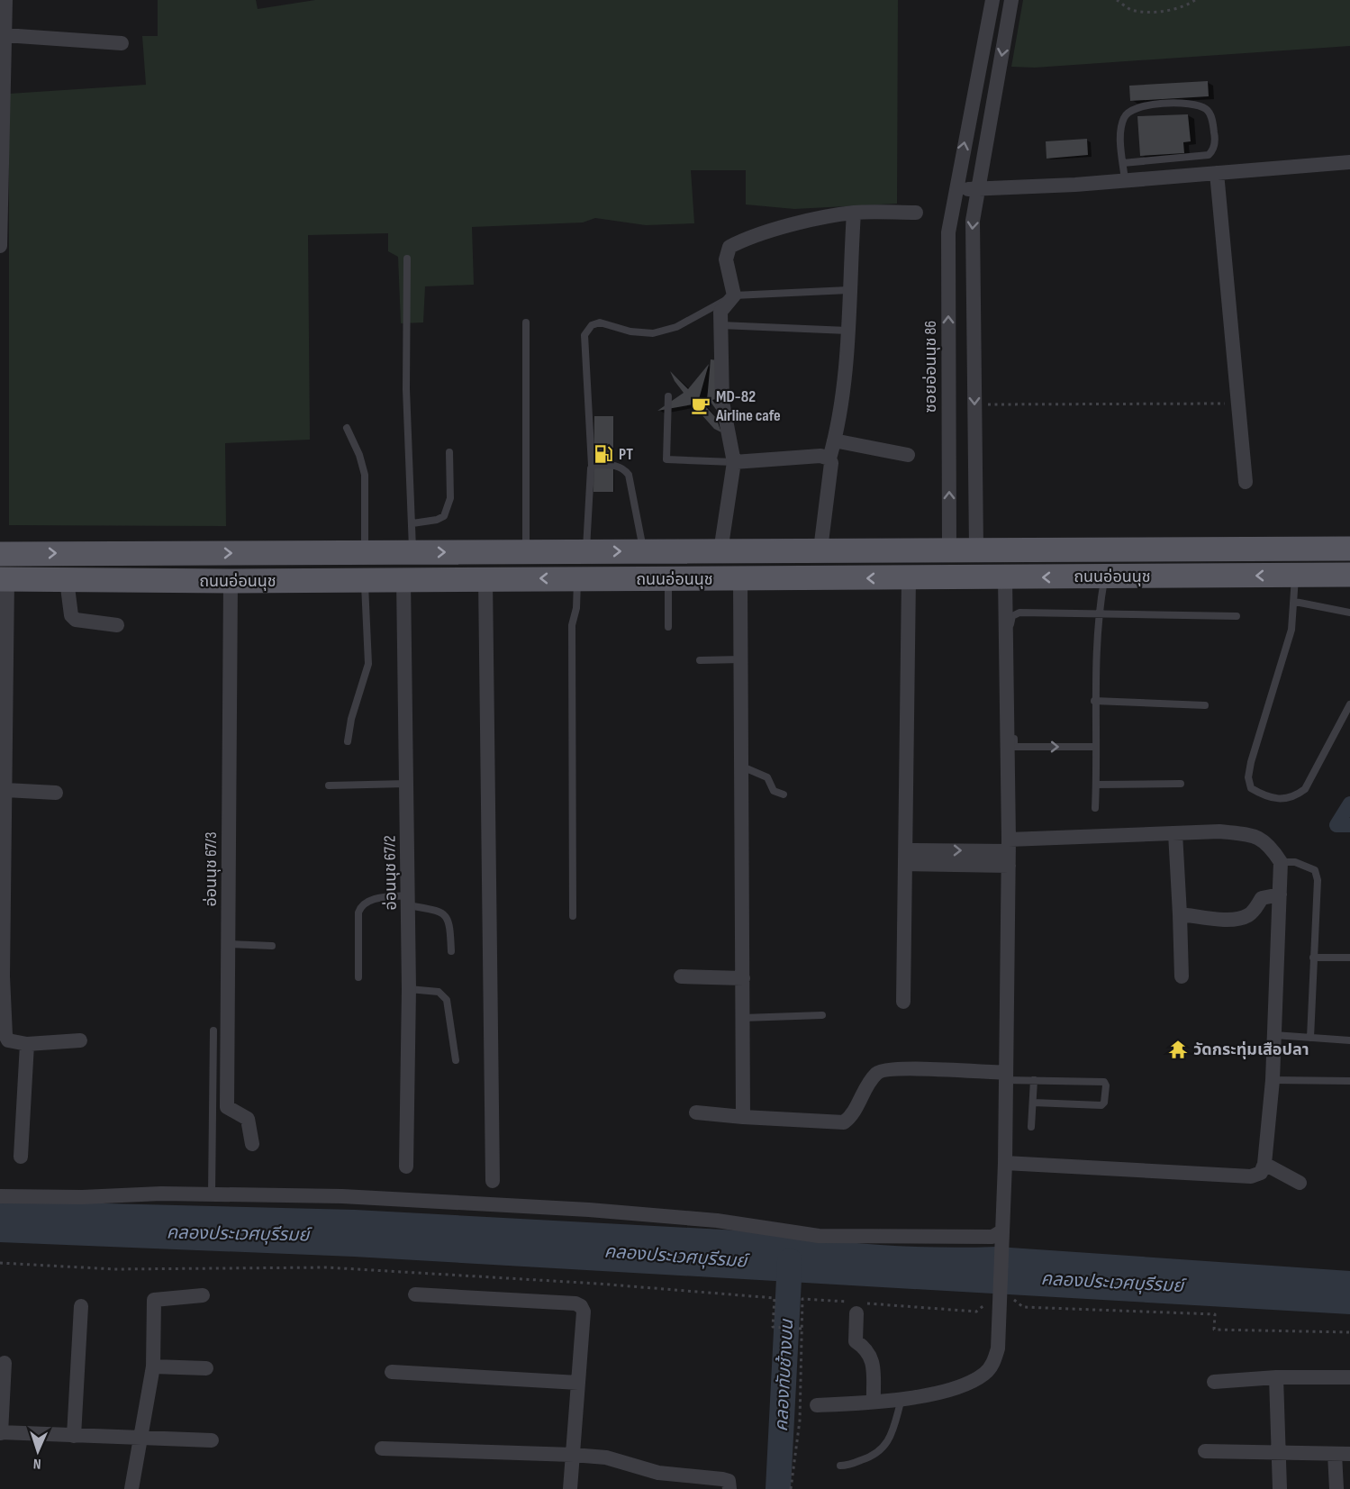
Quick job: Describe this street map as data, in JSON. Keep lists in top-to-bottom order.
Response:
{
  "streets": {
    "main road": ["ถนนอ่อนนุช"],
    "street": ["ซอยอ่อนนุช 86", "อ่อนนุช 67/3", "อ่อนนุช 67/2"]
  },
  "crossings": [
    ["ซอยอ่อนนุช 86", "ถนนอ่อนนุช"],
    ["ถนนอ่อนนุช", "อ่อนนุช 67/3"],
    ["ถนนอ่อนนุช", "อ่อนนุช 67/2"]
  ],
  "water": ["คลองประเวศบุรีรมย์", "คลองทับช้างบน"],
  "places": {
    "cafe": ["MD-82 Airline cafe"],
    "fuel station": ["PT"],
    "temple": ["วัดกระทุ่มเสือปลา"]
  },
  "north": "bottom"
}
